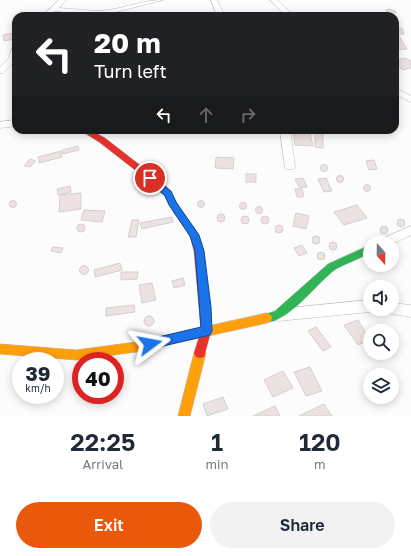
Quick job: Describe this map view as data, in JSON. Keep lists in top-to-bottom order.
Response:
{
  "north": "bottom",
  "page": {
    "turn": ["20 m", "Turn left"],
    "speed": "39 km/h",
    "limit": "40",
    "eta": [
      "22:25",
      "Arrival",
      "1",
      "min",
      "120",
      "m"
    ],
    "buttons": ["Exit", "Share"]
  }
}
